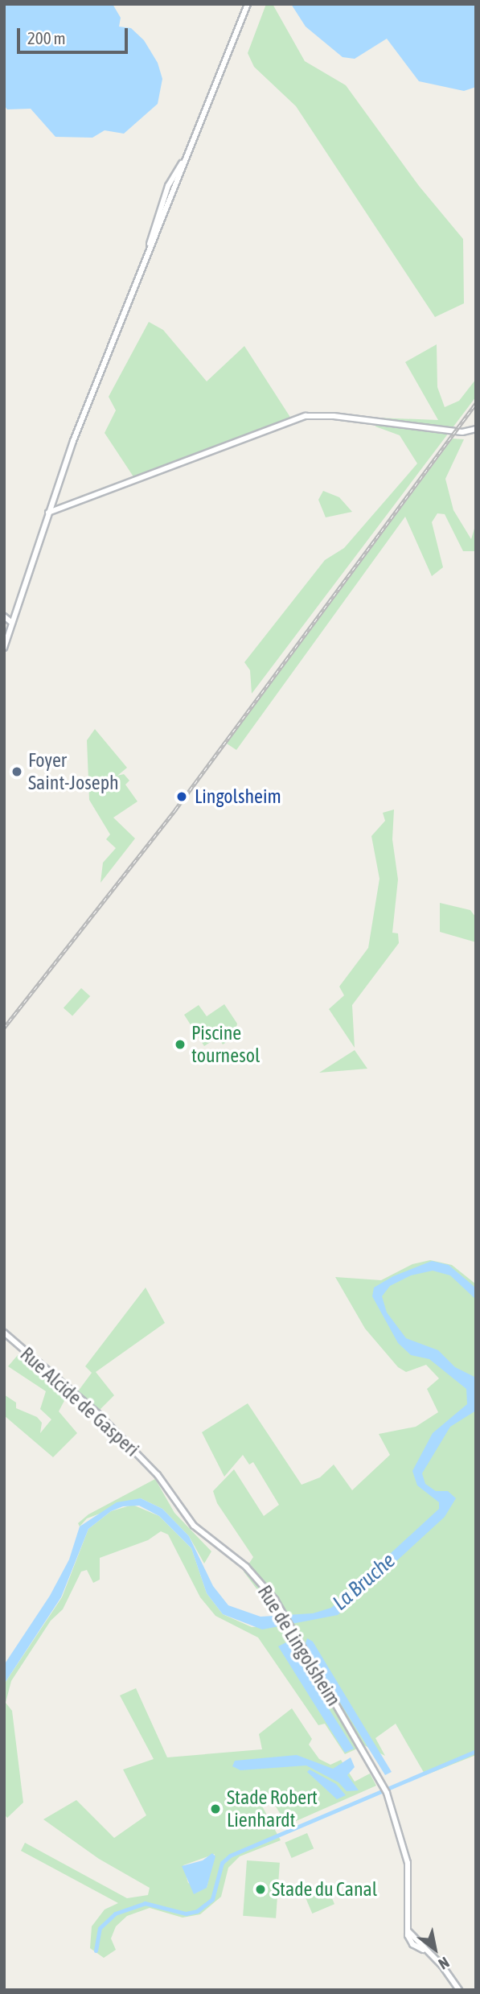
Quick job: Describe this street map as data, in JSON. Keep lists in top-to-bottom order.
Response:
{
  "streets": {
    "main road": ["Rue Alcide de Gasperi", "Rue de Lingolsheim"]
  },
  "crossings": [
    ["Rue Alcide de Gasperi", "Rue de Lingolsheim"]
  ],
  "water": ["La Bruche"],
  "places": [
    "Foyer Saint-Joseph",
    "Lingolsheim",
    "Piscine tournesol",
    "Stade Robert Lienhardt",
    "Stade du Canal"
  ],
  "scale_bar": "200 m",
  "north": "bottom right"
}
